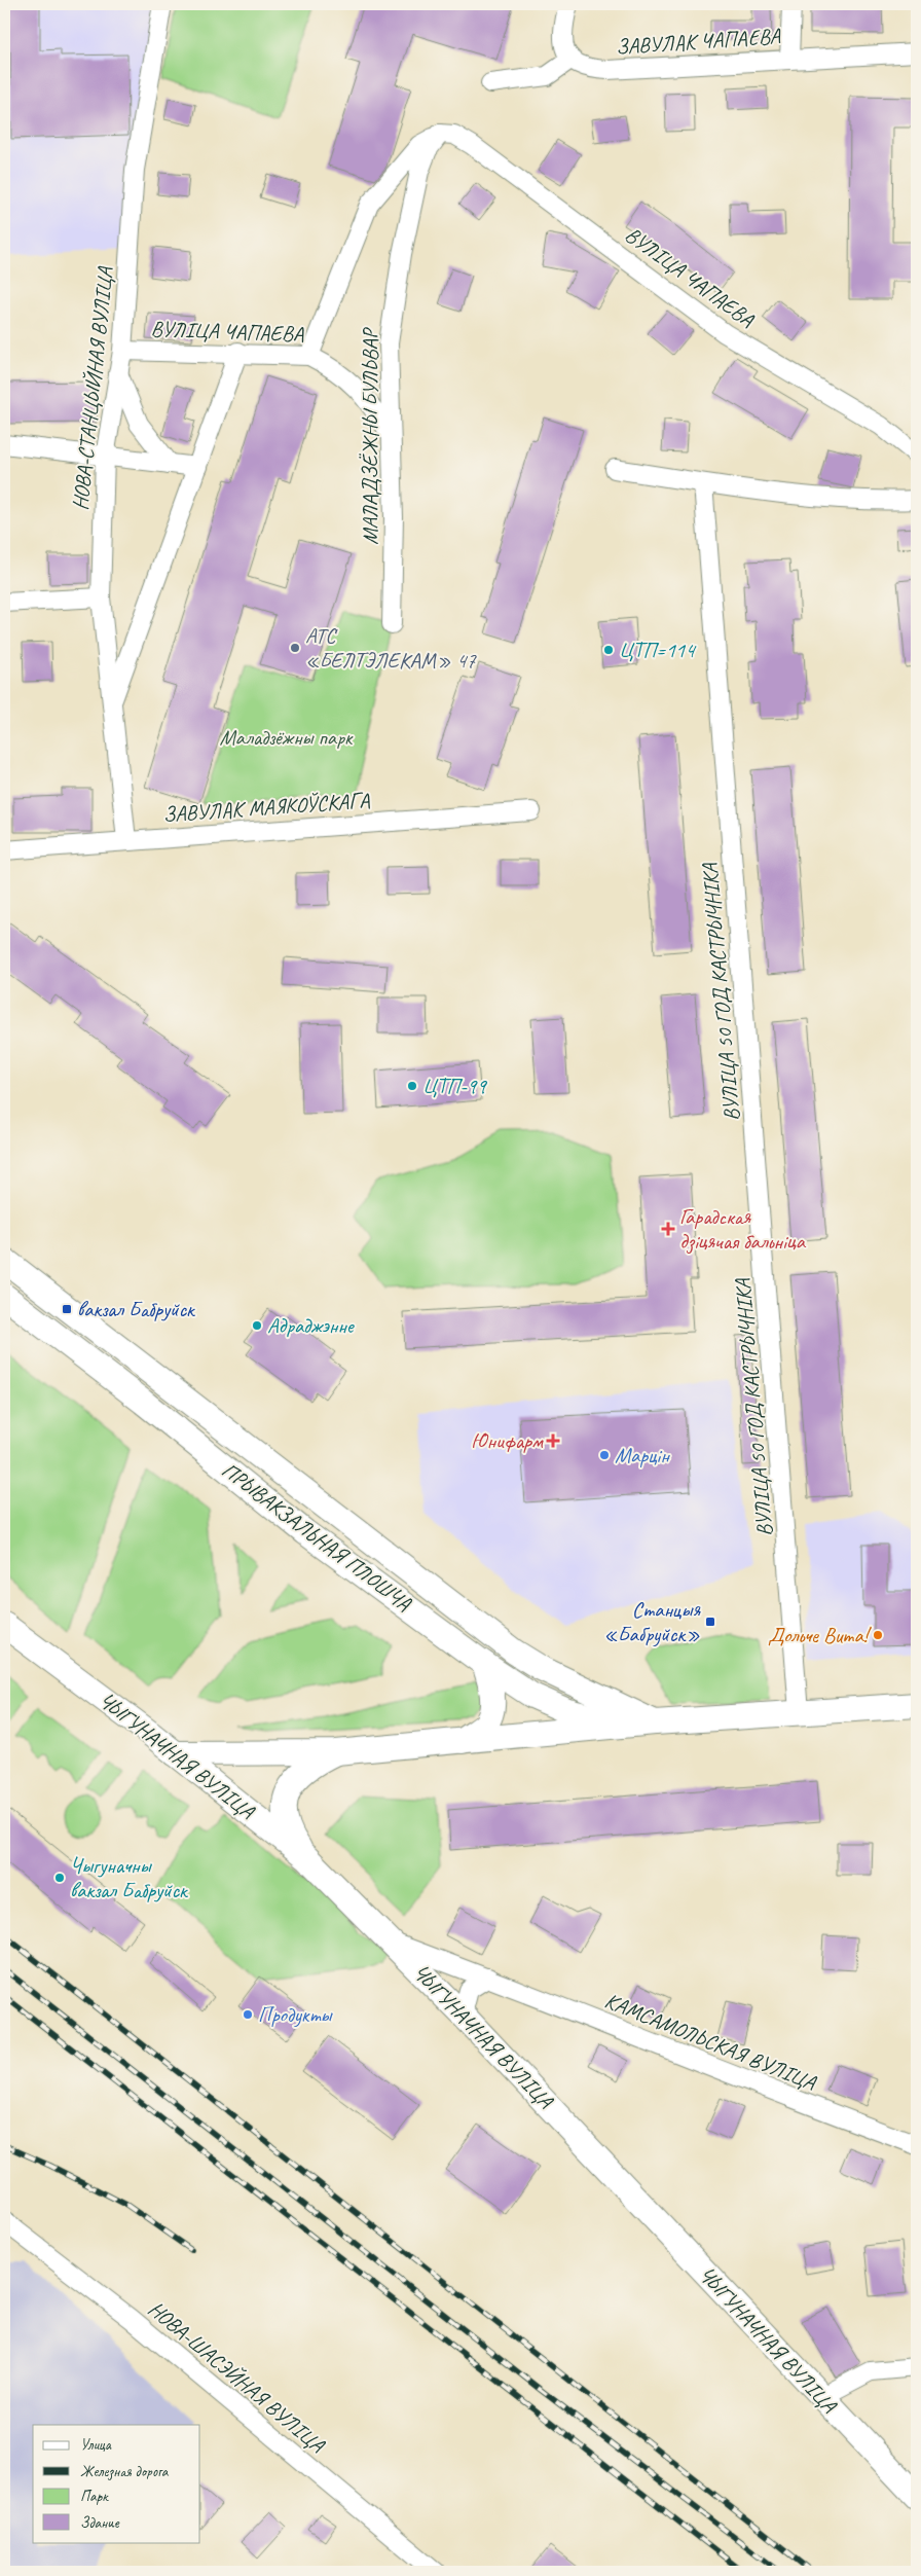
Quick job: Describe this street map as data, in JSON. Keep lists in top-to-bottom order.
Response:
{
  "streets": {
    "main road": ["ПРЫВАКЗАЛЬНАЯ ПЛОШЧА", "ЧЫГУНАЧНАЯ ВУЛІЦА"],
    "street": [
      "ЗАВУЛАК ЧАПАЕВА",
      "ВУЛІЦА ЧАПАЕВА",
      "НОВА-СТАНЦЫЙНАЯ ВУЛІЦА",
      "МАЛАДЗЁЖНЫ БУЛЬВАР",
      "ЗАВУЛАК МАЯКОЎСКАГА",
      "ВУЛІЦА 50 ГОД КАСТРЫЧНІКА",
      "КАМСАМОЛЬСКАЯ ВУЛІЦА",
      "НОВА-ШАСЭЙНАЯ ВУЛІЦА"
    ]
  },
  "crossings": [
    ["ВУЛІЦА ЧАПАЕВА", "НОВА-СТАНЦЫЙНАЯ ВУЛІЦА"],
    ["ВУЛІЦА ЧАПАЕВА", "МАЛАДЗЁЖНЫ БУЛЬВАР"],
    ["НОВА-СТАНЦЫЙНАЯ ВУЛІЦА", "ЗАВУЛАК МАЯКОЎСКАГА"],
    ["ЧЫГУНАЧНАЯ ВУЛІЦА", "КАМСАМОЛЬСКАЯ ВУЛІЦА"]
  ],
  "parks": ["Маладзёжны парк"],
  "places": {
    "other": [
      "АТС «БЕЛТЭЛЕКАМ» 47",
      "ЦТП=114",
      "ЦТП-99",
      "Адраджэнне",
      "Марцін",
      "Дольче Вита!",
      "Чыгуначны вакзал Бабруйск",
      "Продукты"
    ],
    "health": ["Гарадская дзіцячая бальніца", "Юнифарм"],
    "transit": ["вакзал Бабруйск", "Станцыя «Бабруйск»"]
  },
  "legend": [
    "Улица",
    "Железная дорога",
    "Парк",
    "Здание"
  ]
}
